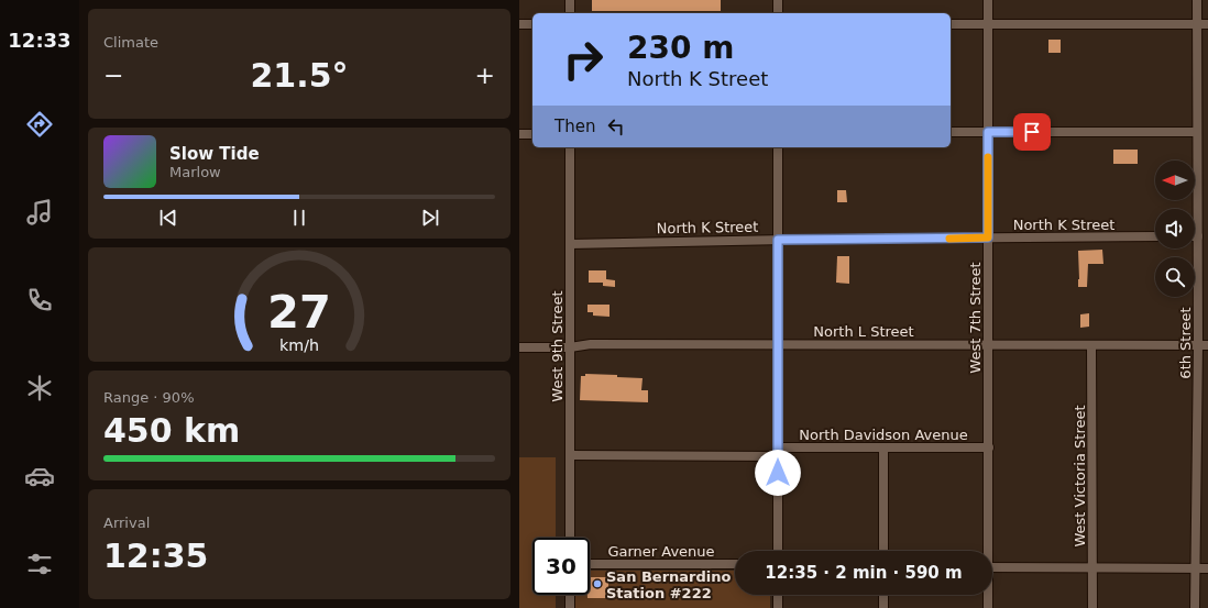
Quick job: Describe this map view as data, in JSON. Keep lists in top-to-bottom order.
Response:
{
  "streets": {
    "street": [
      "North K Street",
      "West 7th Street",
      "North L Street",
      "6th Street",
      "West 9th Street",
      "North Davidson Avenue",
      "West Victoria Street",
      "Garner Avenue"
    ]
  },
  "crossings": [
    ["North K Street", "West 7th Street"],
    ["North K Street", "West 9th Street"],
    ["West 7th Street", "North L Street"],
    ["West 7th Street", "North Davidson Avenue"],
    ["North L Street", "6th Street"],
    ["North L Street", "West 9th Street"],
    ["North L Street", "West Victoria Street"],
    ["West 9th Street", "North Davidson Avenue"]
  ],
  "places": ["San Bernardino Station #222"],
  "north": "left",
  "page": {
    "tabs": "12:33",
    "tile": [
      "Climate",
      ["Range · 90%", "450 km"],
      ["Arrival", "12:35"]
    ],
    "turn": ["230 m", "North K Street"],
    "heat": ["−", "21.5°", "+"],
    "then": "Then",
    "song": ["Slow Tide", "Marlow"],
    "limit": "30",
    "trip": "12:35 · 2 min · 590 m",
    "gauge": ["27", "km/h"]
  }
}
